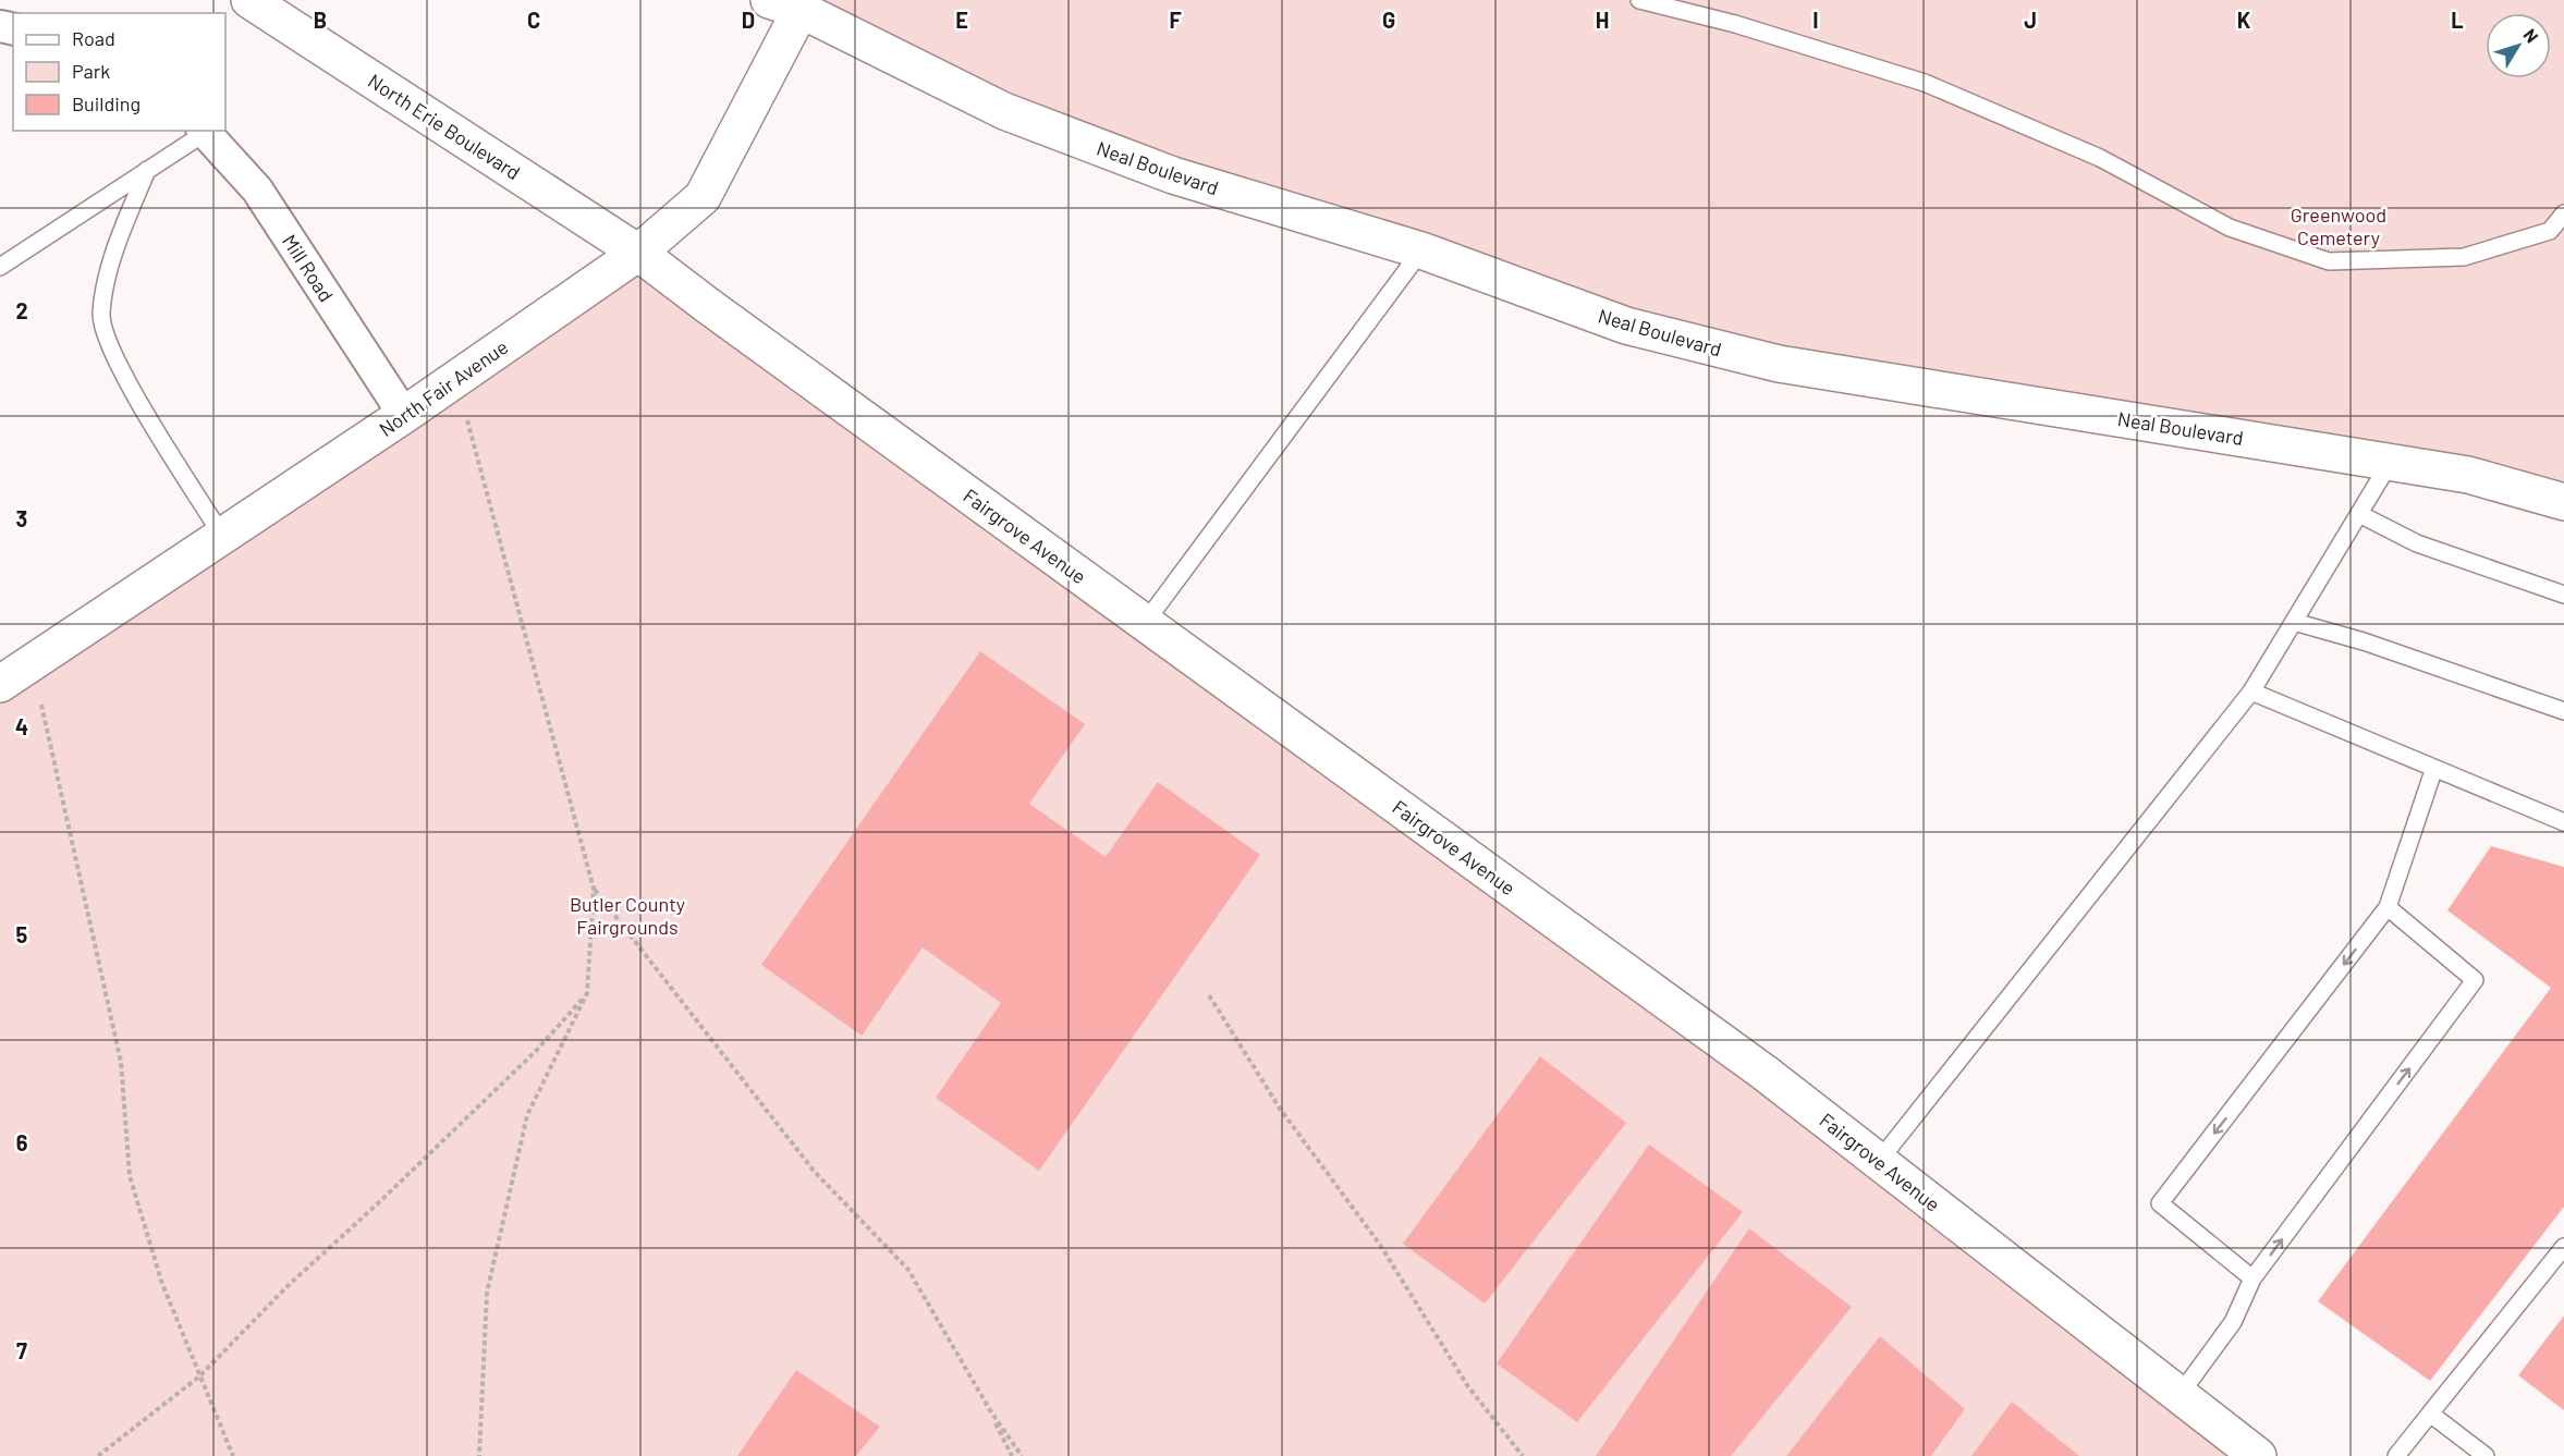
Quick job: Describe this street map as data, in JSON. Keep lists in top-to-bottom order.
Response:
{
  "streets": {
    "main road": [
      "North Erie Boulevard",
      "Neal Boulevard",
      "North Fair Avenue",
      "Fairgrove Avenue"
    ],
    "street": ["Mill Road"]
  },
  "crossings": [
    ["North Erie Boulevard", "North Fair Avenue"],
    ["North Erie Boulevard", "Fairgrove Avenue"],
    ["Neal Boulevard", "North Fair Avenue"],
    ["Mill Road", "North Fair Avenue"],
    ["North Fair Avenue", "Fairgrove Avenue"]
  ],
  "parks": ["Greenwood Cemetery", "Butler County Fairgrounds"],
  "legend": ["Road", "Park", "Building"],
  "north": "top right",
  "grid": {
    "columns": [
      "B",
      "C",
      "D",
      "E",
      "F",
      "G",
      "H",
      "I",
      "J",
      "K",
      "L"
    ],
    "rows": [
      "2",
      "3",
      "4",
      "5",
      "6",
      "7"
    ]
  }
}
